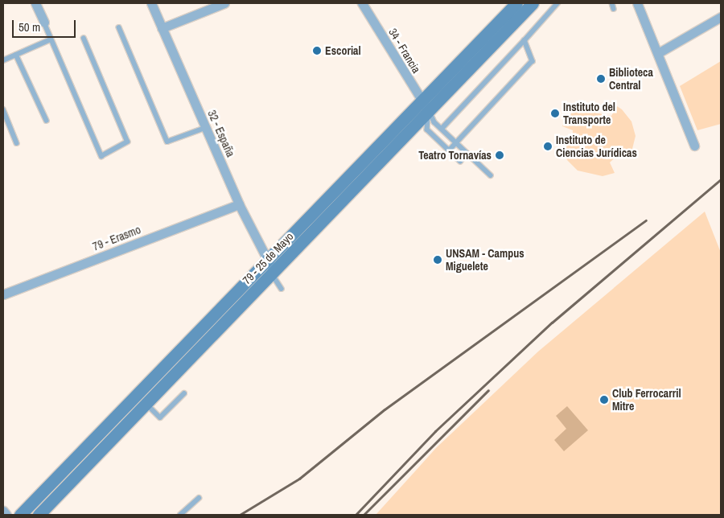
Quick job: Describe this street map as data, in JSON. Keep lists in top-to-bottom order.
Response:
{
  "streets": {
    "main road": ["79 - 25 de Mayo"],
    "street": ["34 - Francia", "32 - España", "79 - Erasmo"]
  },
  "crossings": [
    ["34 - Francia", "79 - 25 de Mayo"],
    ["32 - España", "79 - Erasmo"],
    ["32 - España", "79 - 25 de Mayo"]
  ],
  "places": [
    "Escorial",
    "Biblioteca Central",
    "Instituto del Transporte",
    "Instituto de Ciencias Jurídicas",
    "Teatro Tornavías",
    "UNSAM - Campus Miguelete",
    "Club Ferrocarril Mitre"
  ],
  "scale_bar": "50 m"
}
